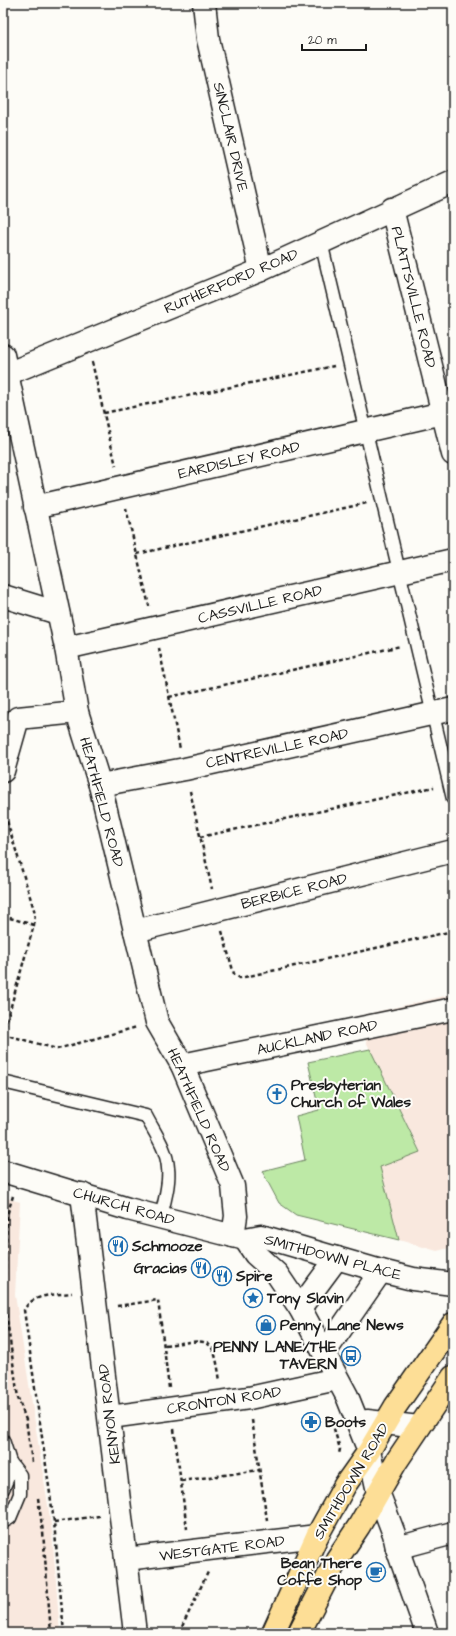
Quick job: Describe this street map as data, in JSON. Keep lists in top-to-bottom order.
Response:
{
  "streets": {
    "highway": ["SMITHDOWN ROAD"],
    "street": [
      "SINCLAIR DRIVE",
      "RUTHERFORD ROAD",
      "PLATTSVILLE ROAD",
      "EARDISLEY ROAD",
      "CASSVILLE ROAD",
      "CENTREVILLE ROAD",
      "HEATHFIELD ROAD",
      "BERBICE ROAD",
      "AUCKLAND ROAD",
      "CHURCH ROAD",
      "SMITHDOWN PLACE",
      "CRONTON ROAD",
      "KENYON ROAD",
      "WESTGATE ROAD"
    ]
  },
  "crossings": [
    ["SINCLAIR DRIVE", "RUTHERFORD ROAD"],
    ["RUTHERFORD ROAD", "PLATTSVILLE ROAD"],
    ["RUTHERFORD ROAD", "HEATHFIELD ROAD"],
    ["PLATTSVILLE ROAD", "EARDISLEY ROAD"],
    ["EARDISLEY ROAD", "HEATHFIELD ROAD"],
    ["CASSVILLE ROAD", "HEATHFIELD ROAD"],
    ["CENTREVILLE ROAD", "HEATHFIELD ROAD"],
    ["HEATHFIELD ROAD", "BERBICE ROAD"],
    ["HEATHFIELD ROAD", "AUCKLAND ROAD"],
    ["HEATHFIELD ROAD", "CHURCH ROAD"],
    ["HEATHFIELD ROAD", "SMITHDOWN PLACE"],
    ["CHURCH ROAD", "SMITHDOWN PLACE"],
    ["CHURCH ROAD", "KENYON ROAD"],
    ["SMITHDOWN PLACE", "CRONTON ROAD"],
    ["SMITHDOWN PLACE", "SMITHDOWN ROAD"],
    ["CRONTON ROAD", "KENYON ROAD"],
    ["KENYON ROAD", "WESTGATE ROAD"],
    ["SMITHDOWN ROAD", "WESTGATE ROAD"]
  ],
  "places": {
    "church": ["Presbyterian Church of Wales"],
    "restaurant": ["Schmooze", "Gracias", "Spire"],
    "place": ["Tony Slavin"],
    "shop": ["Penny Lane News"],
    "bus stop": ["PENNY LANE/THE TAVERN"],
    "pharmacy": ["Boots"],
    "cafe": ["Bean There Coffe Shop"]
  },
  "scale_bar": "20 m"
}
